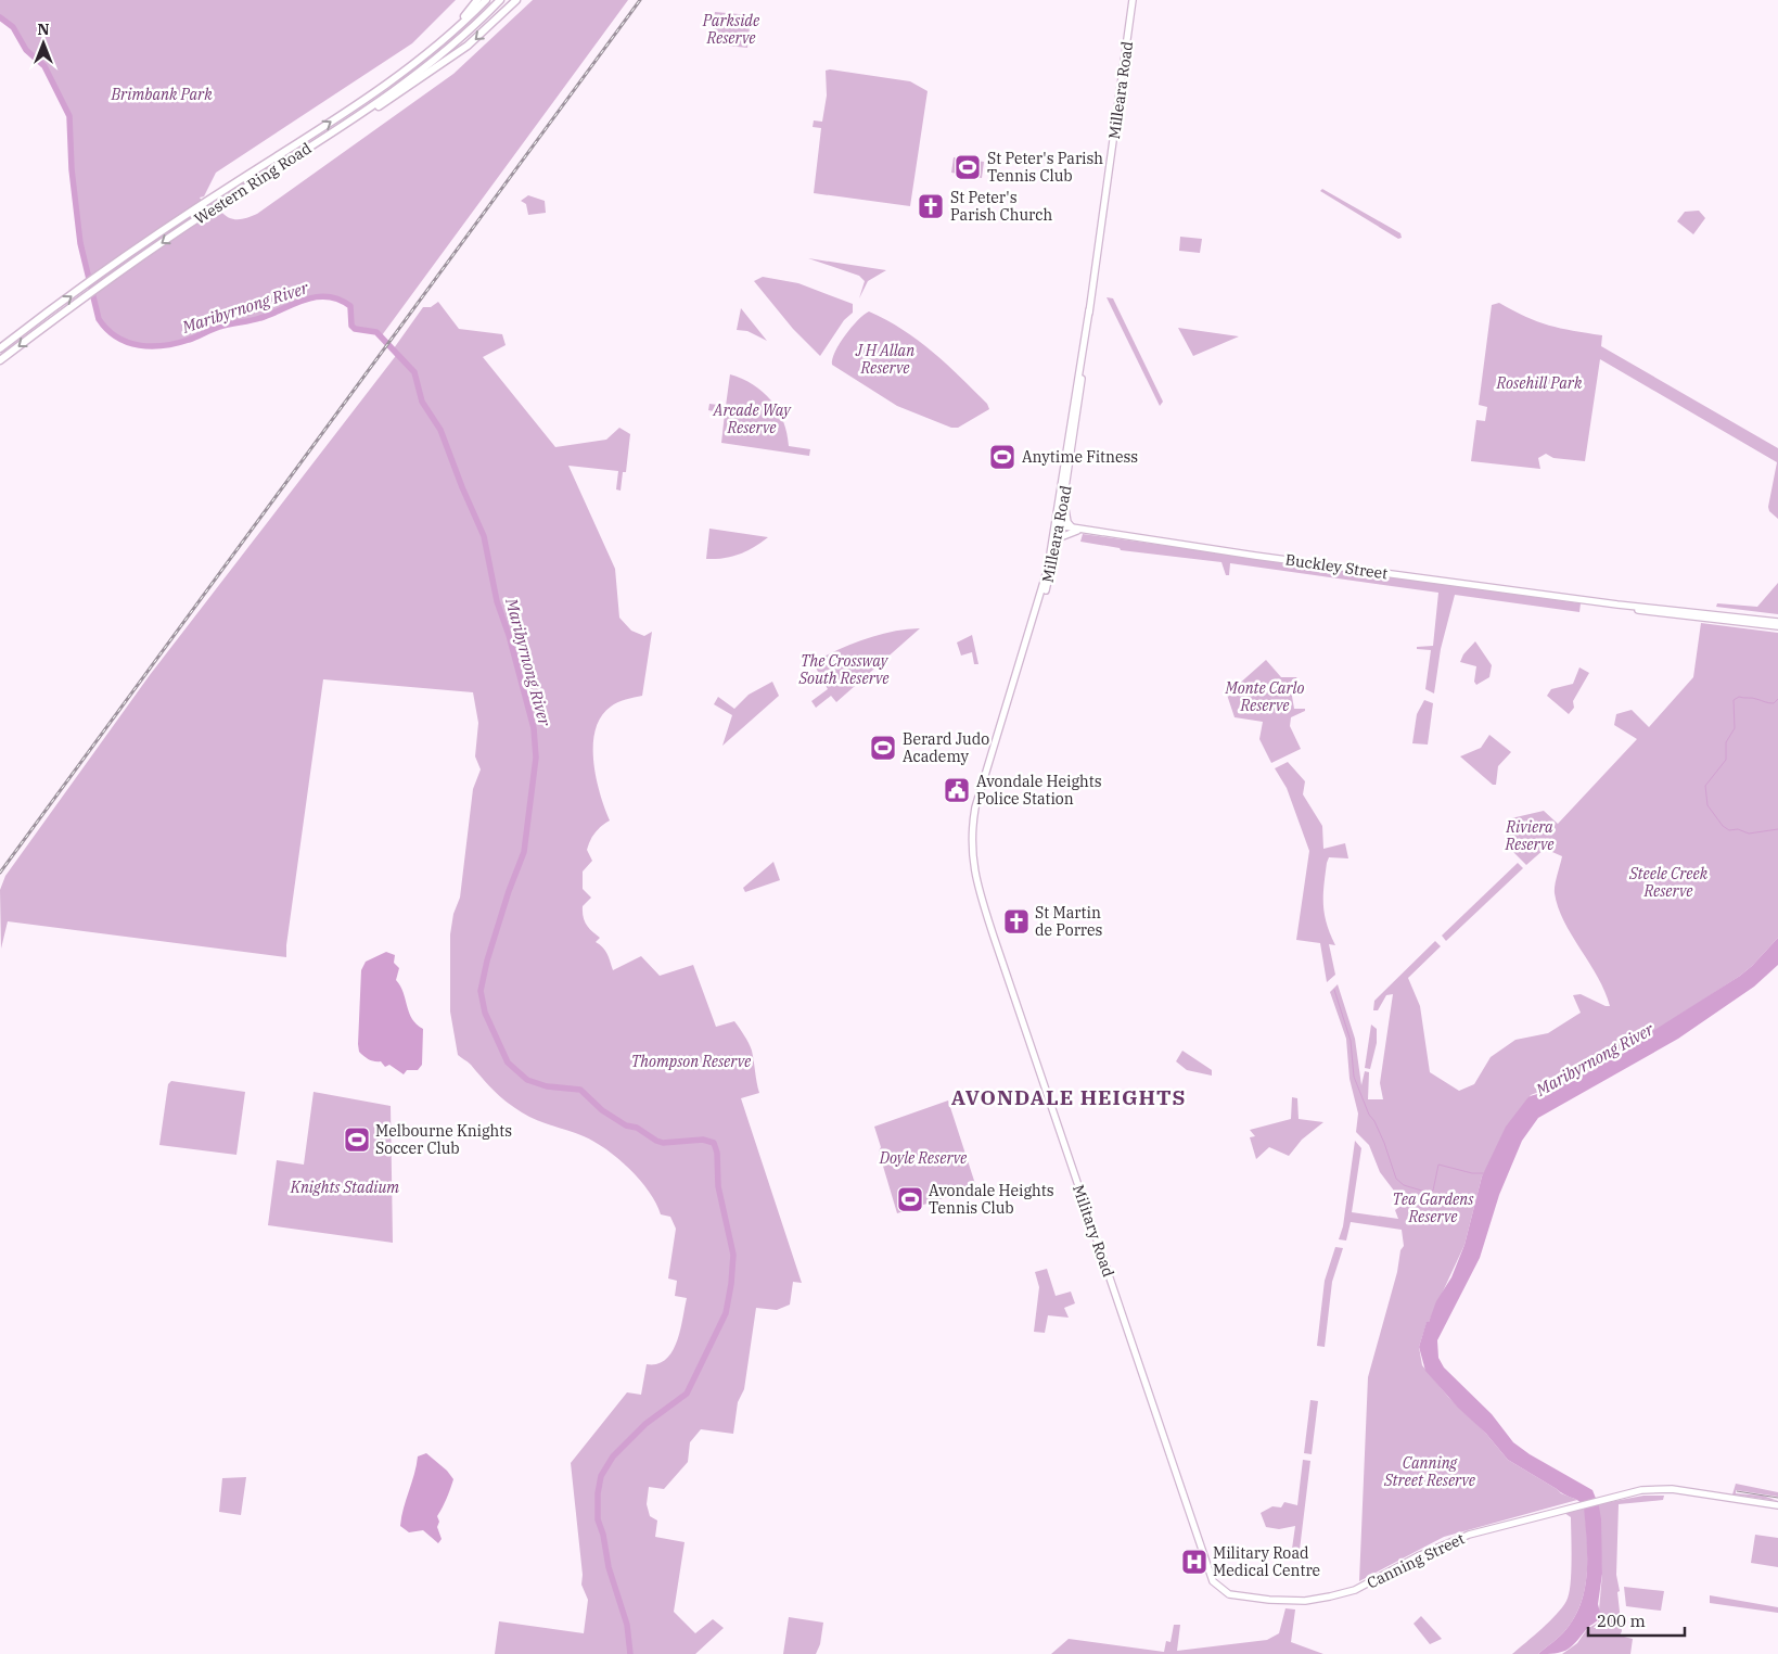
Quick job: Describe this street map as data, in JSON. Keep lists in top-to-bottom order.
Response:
{
  "streets": {
    "highway": ["Western Ring Road"],
    "main road": [
      "Milleara Road",
      "Buckley Street",
      "Military Road",
      "Canning Street"
    ]
  },
  "crossings": [
    ["Milleara Road", "Buckley Street"],
    ["Milleara Road", "Military Road"],
    ["Military Road", "Canning Street"]
  ],
  "districts": ["AVONDALE HEIGHTS"],
  "water": ["Maribyrnong River"],
  "parks": [
    "Parkside Reserve",
    "Brimbank Park",
    "J H Allan Reserve",
    "Rosehill Park",
    "Arcade Way Reserve",
    "The Crossway South Reserve",
    "Monte Carlo Reserve",
    "Riviera Reserve",
    "Steele Creek Reserve",
    "Thompson Reserve",
    "Doyle Reserve",
    "Knights Stadium",
    "Tea Gardens Reserve",
    "Canning Street Reserve"
  ],
  "places": {
    "sports": [
      "St Peter's Parish Tennis Club",
      "Anytime Fitness",
      "Berard Judo Academy",
      "Melbourne Knights Soccer Club",
      "Avondale Heights Tennis Club"
    ],
    "church": ["St Peter's Parish Church", "St Martin de Porres"],
    "public building": ["Avondale Heights Police Station"],
    "hospital": ["Military Road Medical Centre"]
  },
  "scale_bar": "200 m",
  "north": "top"
}
